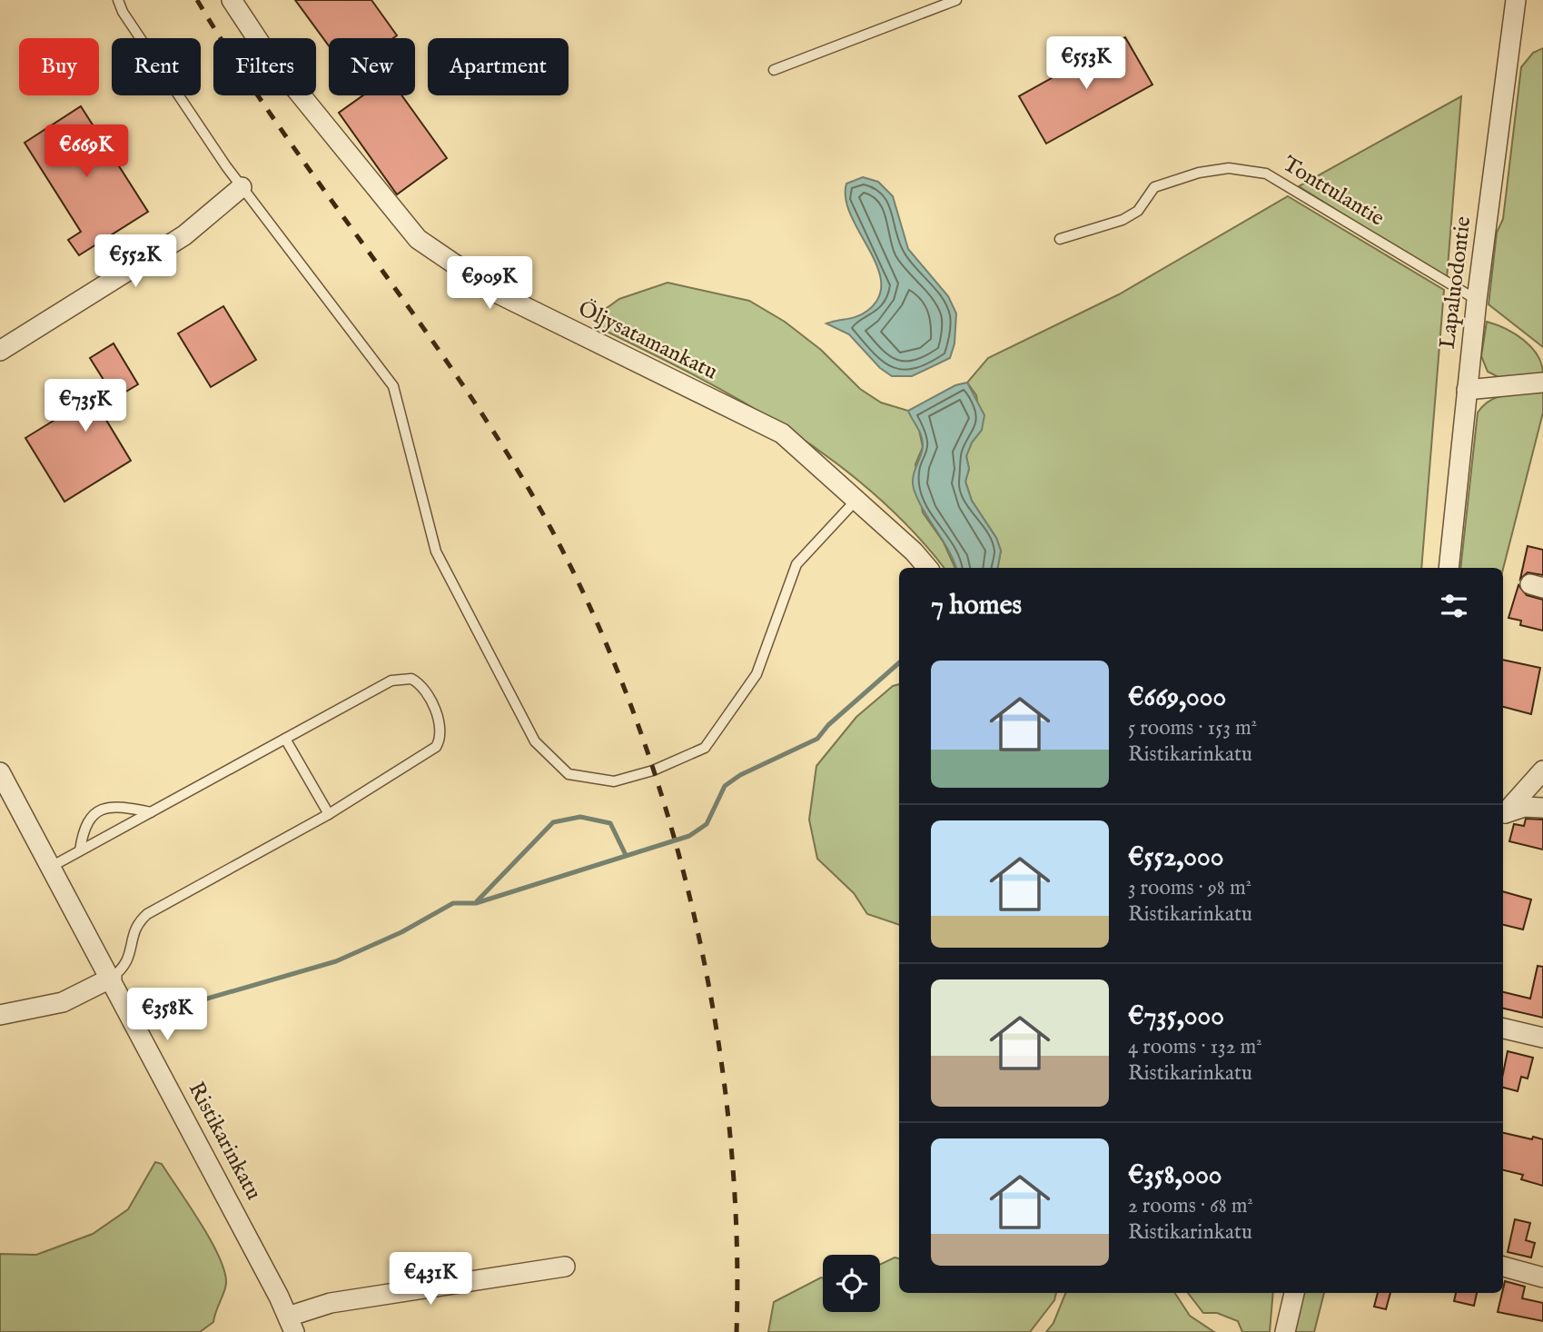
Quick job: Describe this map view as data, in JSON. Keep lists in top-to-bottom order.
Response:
{
  "streets": {
    "street": ["Lapaluodontie", "Öljysatamankatu", "Ristikarinkatu"],
    "lane": ["Tonttulantie"]
  },
  "crossings": [
    ["Tonttulantie", "Lapaluodontie"]
  ],
  "page": {
    "price": [
      "€553K",
      "€669K",
      "€552K",
      "€909K",
      "€735K",
      "€358K",
      "€431K"
    ],
    "chip": [
      "Buy",
      "Rent",
      "Filters",
      "New",
      "Apartment"
    ],
    "heading": "7 homes",
    "list": [
      {
        "name": "€669,000",
        "note": "5 rooms · 153 m² · Ristikarinkatu"
      },
      {
        "name": "€552,000",
        "note": "3 rooms · 98 m² · Ristikarinkatu"
      },
      {
        "name": "€735,000",
        "note": "4 rooms · 132 m² · Ristikarinkatu"
      },
      {
        "name": "€358,000",
        "note": "2 rooms · 68 m² · Ristikarinkatu"
      }
    ]
  }
}
